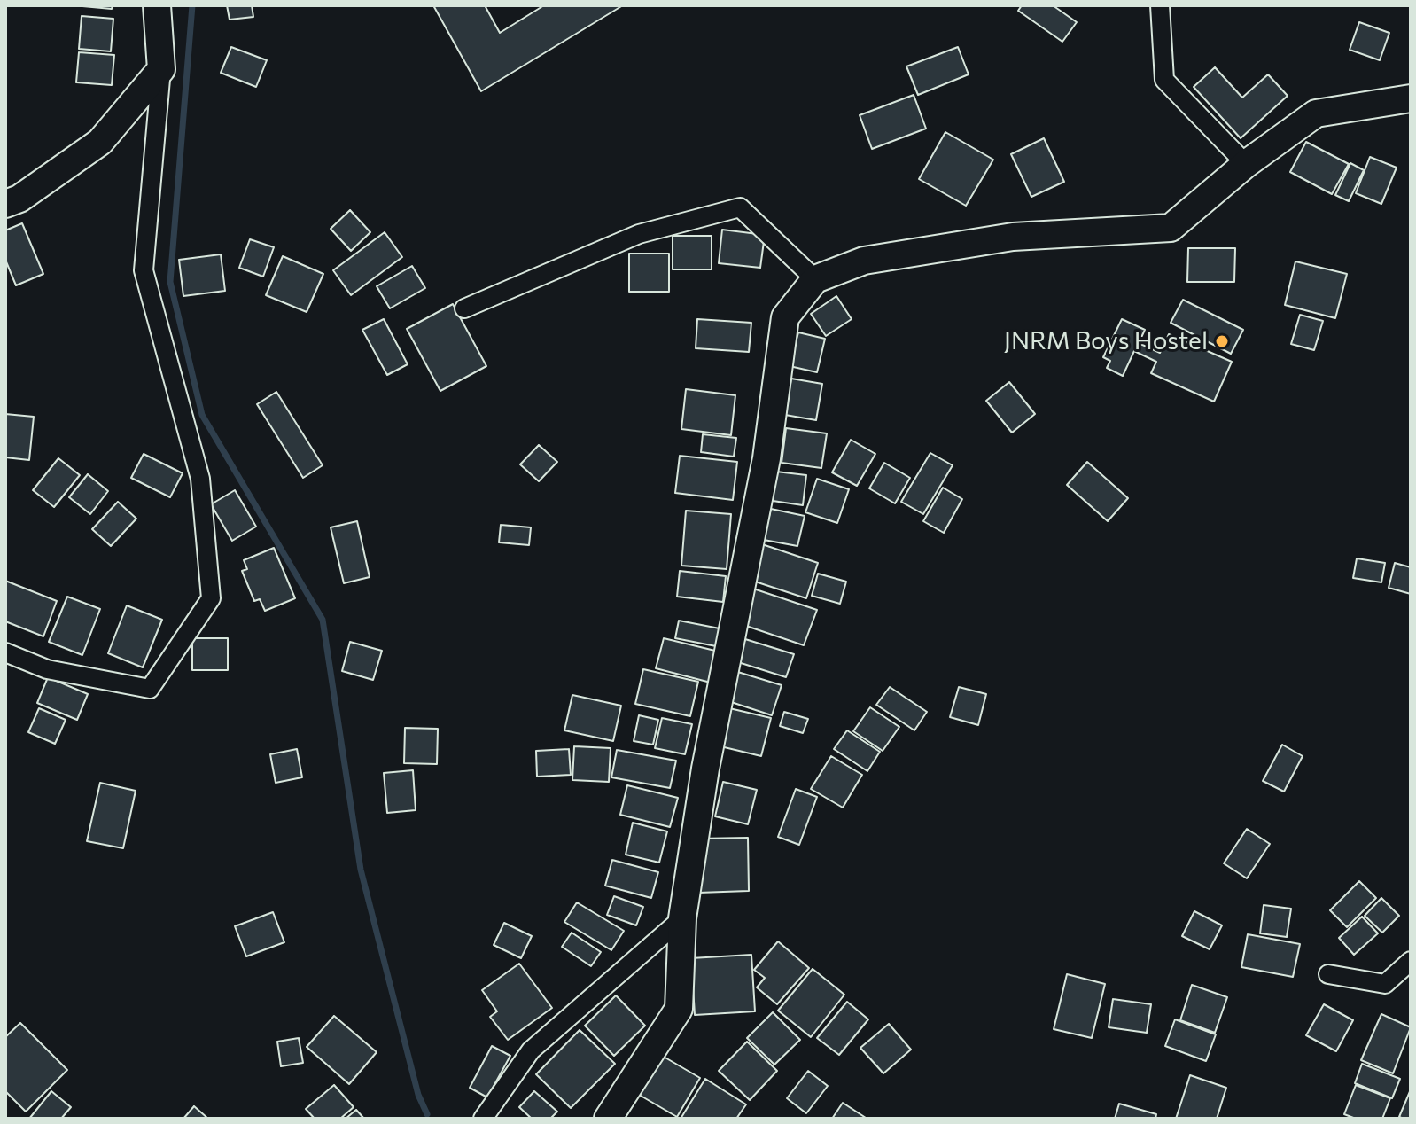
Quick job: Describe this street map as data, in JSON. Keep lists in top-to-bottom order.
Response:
{
  "places": ["JNRM Boys Hostel"]
}
